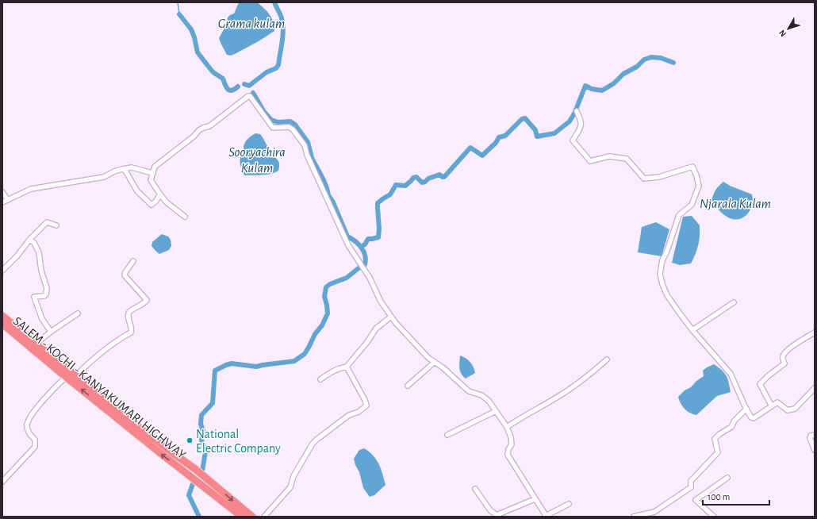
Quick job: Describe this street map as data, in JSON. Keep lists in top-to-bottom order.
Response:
{
  "streets": {
    "highway": ["SALEM - KOCHI - KANYAKUMARI HIGHWAY"]
  },
  "water": ["Grama kulam", "Sooryachira Kulam", "Njarala Kulam"],
  "places": ["National Electric Company"],
  "scale_bar": "100 m",
  "north": "bottom left"
}
